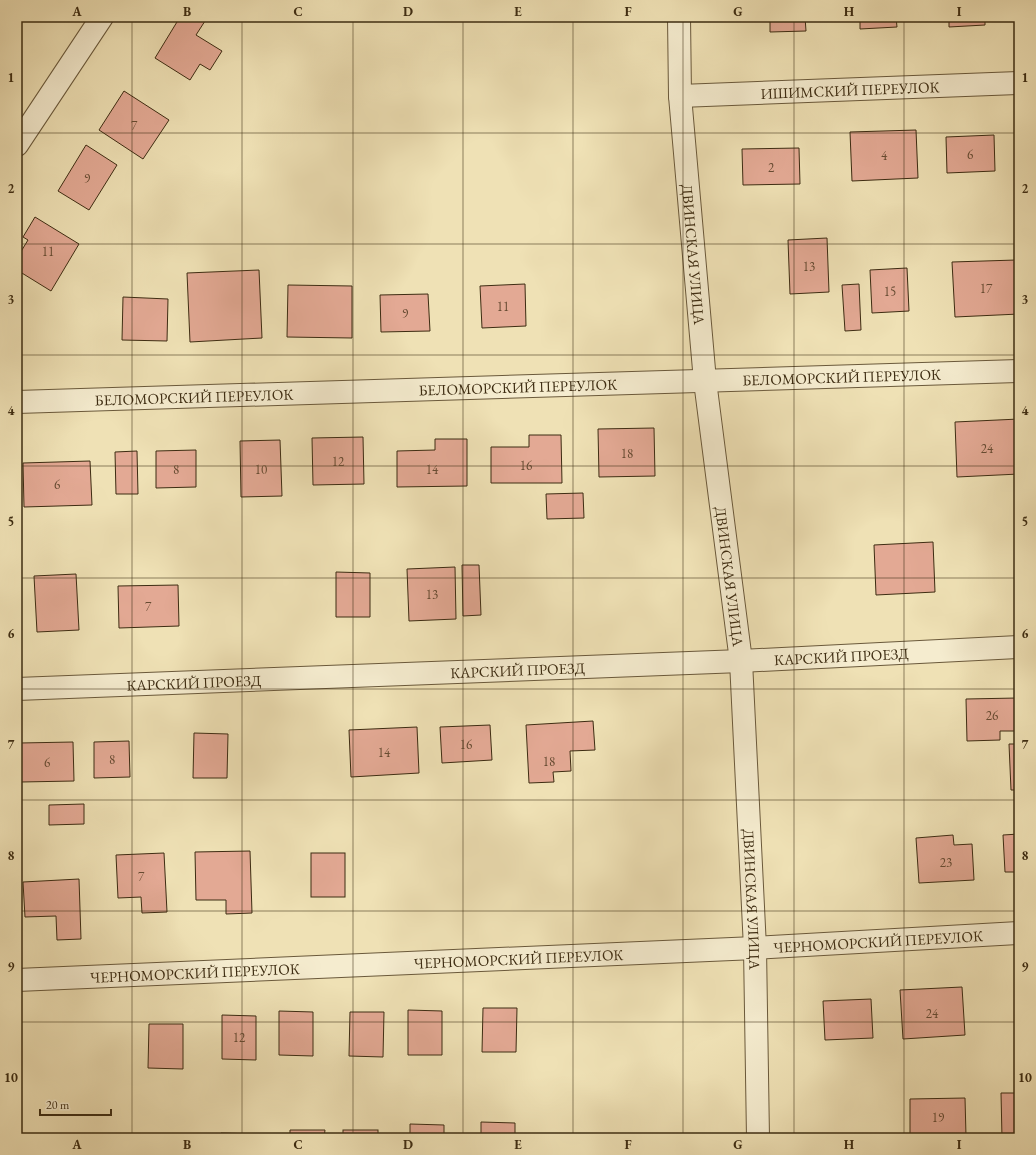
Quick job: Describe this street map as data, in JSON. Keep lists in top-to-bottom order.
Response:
{
  "streets": {
    "street": [
      "ИШИМСКИЙ ПЕРЕУЛОК",
      "ДВИНСКАЯ УЛИЦА",
      "БЕЛОМОРСКИЙ ПЕРЕУЛОК",
      "КАРСКИЙ ПРОЕЗД",
      "ЧЕРНОМОРСКИЙ ПЕРЕУЛОК"
    ]
  },
  "crossings": [
    ["ИШИМСКИЙ ПЕРЕУЛОК", "ДВИНСКАЯ УЛИЦА"],
    ["ДВИНСКАЯ УЛИЦА", "БЕЛОМОРСКИЙ ПЕРЕУЛОК"],
    ["ДВИНСКАЯ УЛИЦА", "КАРСКИЙ ПРОЕЗД"],
    ["ДВИНСКАЯ УЛИЦА", "ЧЕРНОМОРСКИЙ ПЕРЕУЛОК"]
  ],
  "house_numbers": [
    "7",
    "6",
    "4",
    "2",
    "9",
    "11",
    "13",
    "17",
    "15",
    "11",
    "9",
    "24",
    "18",
    "12",
    "16",
    "8",
    "10",
    "14",
    "6",
    "13",
    "7",
    "26",
    "16",
    "14",
    "8",
    "18",
    "6",
    "23",
    "7",
    "24",
    "12",
    "19"
  ],
  "scale_bar": "20 m",
  "grid": {
    "columns": [
      "A",
      "B",
      "C",
      "D",
      "E",
      "F",
      "G",
      "H",
      "I"
    ],
    "rows": [
      "1",
      "2",
      "3",
      "4",
      "5",
      "6",
      "7",
      "8",
      "9",
      "10"
    ]
  }
}
